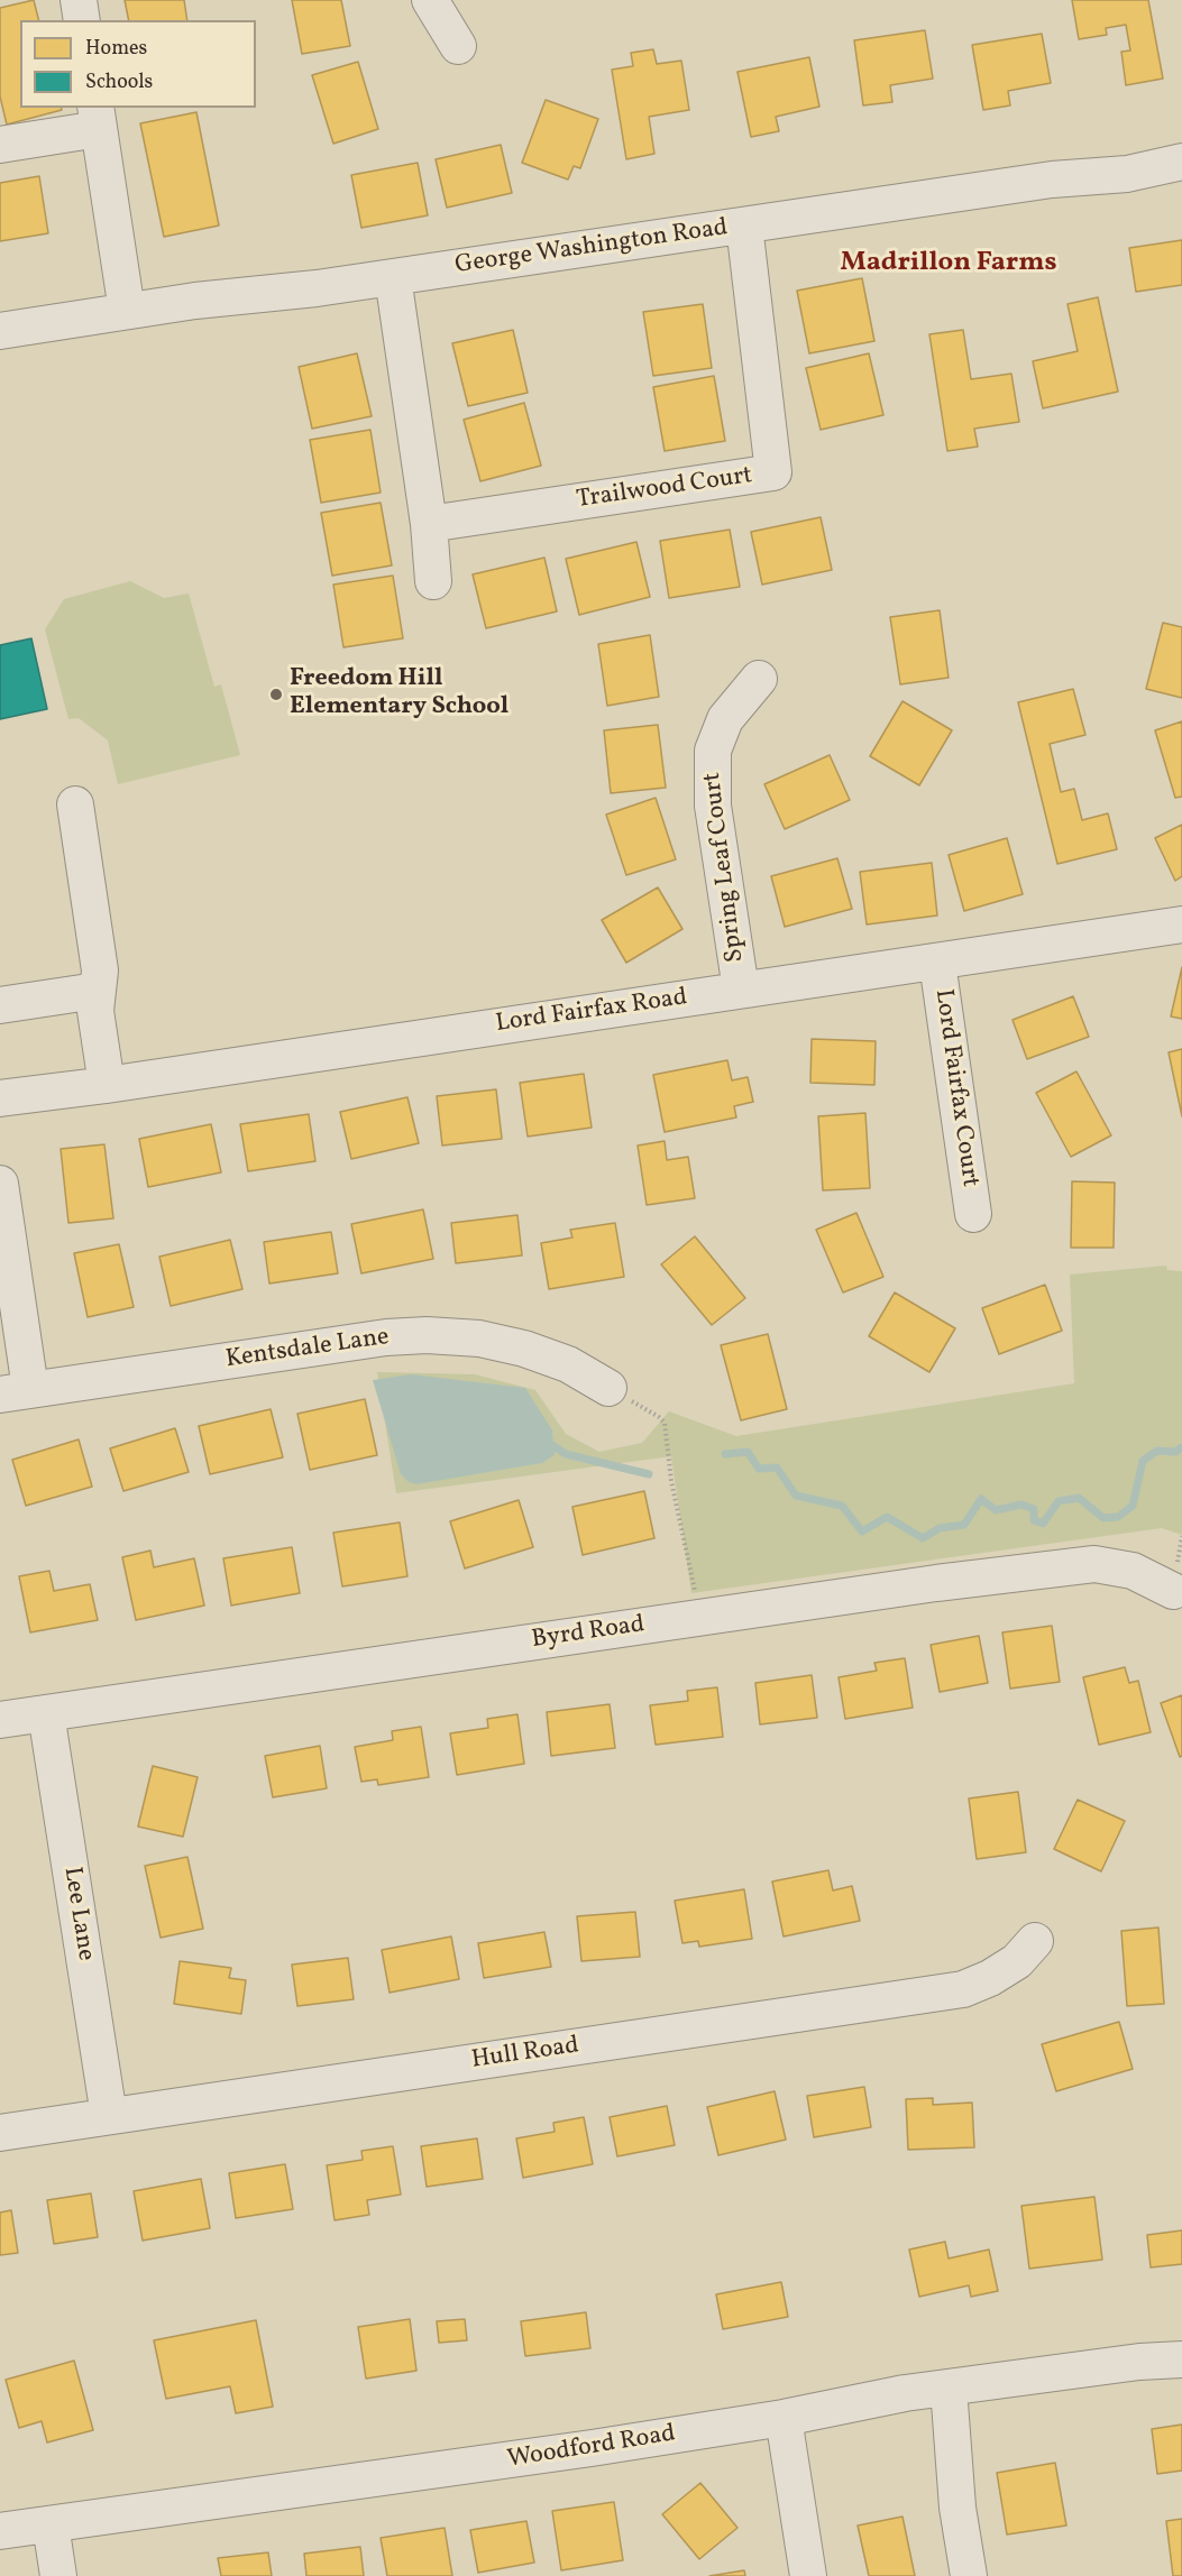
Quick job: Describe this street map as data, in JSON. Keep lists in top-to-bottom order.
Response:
{
  "streets": {
    "street": [
      "George Washington Road",
      "Trailwood Court",
      "Spring Leaf Court",
      "Lord Fairfax Road",
      "Lord Fairfax Court",
      "Kentsdale Lane",
      "Byrd Road",
      "Lee Lane",
      "Hull Road",
      "Woodford Road"
    ]
  },
  "crossings": [
    ["George Washington Road", "Trailwood Court"],
    ["Spring Leaf Court", "Lord Fairfax Road"],
    ["Lord Fairfax Road", "Lord Fairfax Court"],
    ["Byrd Road", "Lee Lane"],
    ["Lee Lane", "Hull Road"]
  ],
  "districts": ["Madrillon Farms"],
  "places": ["Freedom Hill Elementary School"],
  "legend": ["Homes", "Schools"]
}
